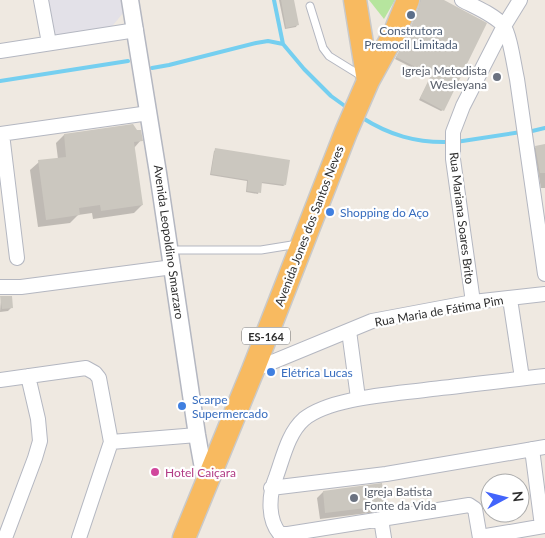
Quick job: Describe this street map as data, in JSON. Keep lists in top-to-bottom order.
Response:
{
  "streets": {
    "highway": ["Avenida Jones dos Santos Neves", "ES-164"],
    "street": ["Rua Mariana Soares Brito", "Avenida Leopoldino Smarzaro", "Rua Maria de Fátima Pim"]
  },
  "crossings": [
    ["Rua Mariana Soares Brito", "Rua Maria de Fátima Pim"],
    ["Avenida Jones dos Santos Neves", "Avenida Leopoldino Smarzaro"],
    ["Avenida Jones dos Santos Neves", "Rua Maria de Fátima Pim"]
  ],
  "places": [
    "Construtora Premocil Limitada",
    "Igreja Metodista Wesleyana",
    "Shopping do Aço",
    "Elétrica Lucas",
    "Scarpe Supermercado",
    "Hotel Caiçara",
    "Igreja Batista Fonte da Vida"
  ],
  "north": "right"
}
